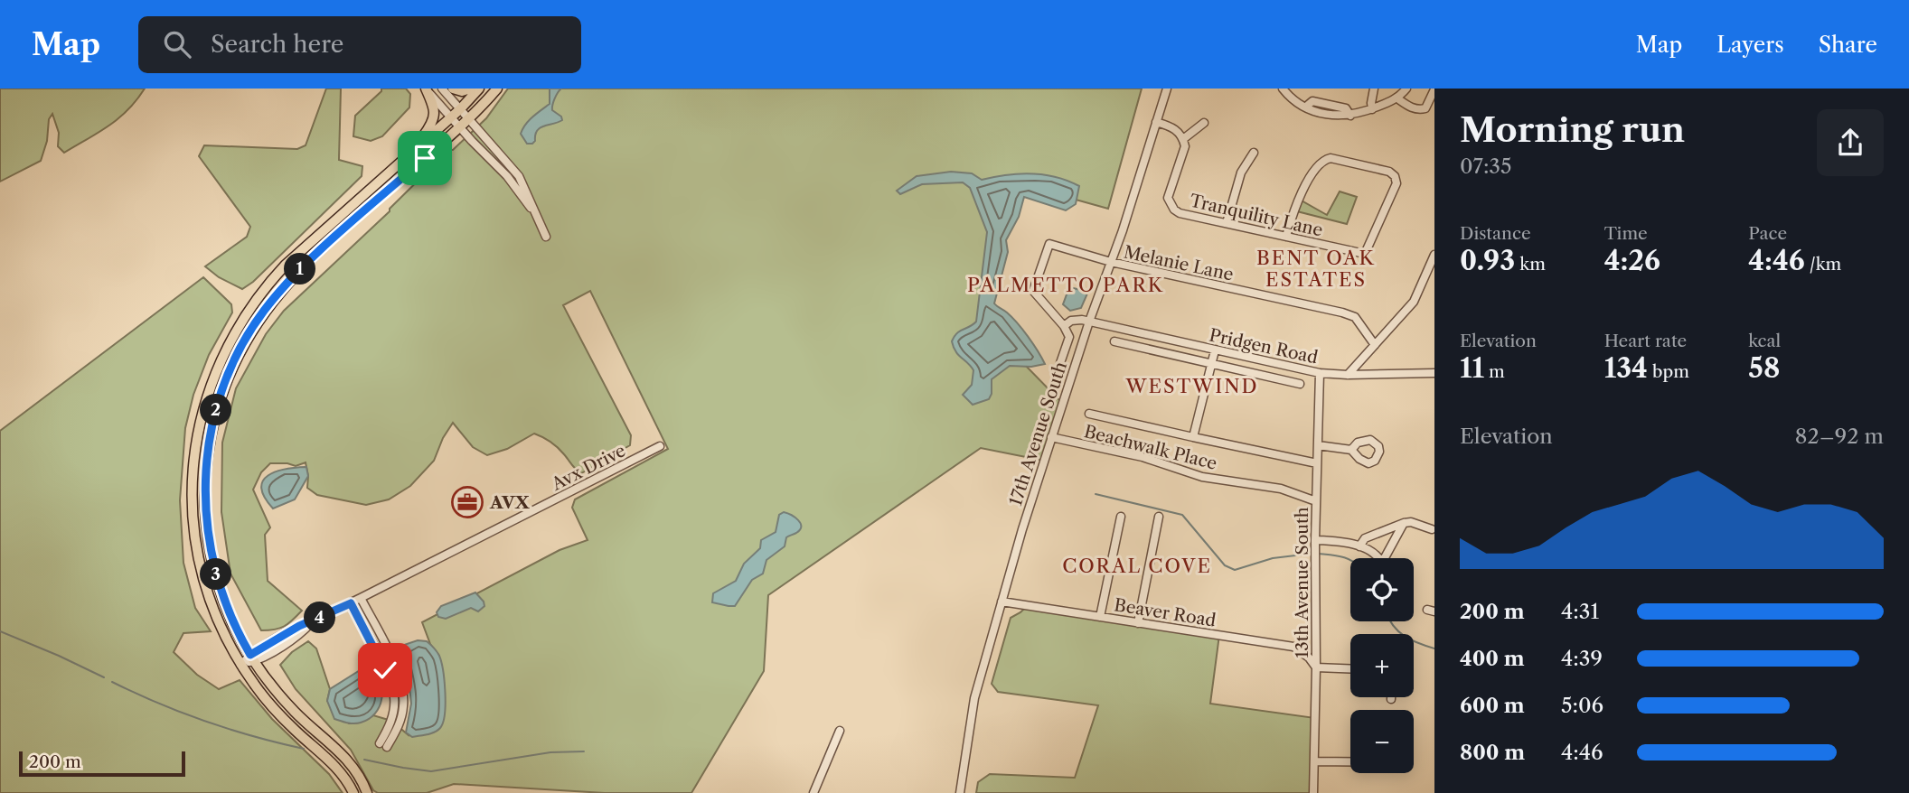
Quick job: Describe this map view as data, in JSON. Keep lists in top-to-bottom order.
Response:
{
  "streets": {
    "street": [
      "Tranquility Lane",
      "Melanie Lane",
      "Pridgen Road",
      "17th Avenue South",
      "Beachwalk Place",
      "Avx Drive",
      "13th Avenue South",
      "Beaver Road"
    ]
  },
  "crossings": [
    ["Melanie Lane", "17th Avenue South"],
    ["Pridgen Road", "17th Avenue South"],
    ["Pridgen Road", "13th Avenue South"],
    ["17th Avenue South", "Beachwalk Place"],
    ["17th Avenue South", "Beaver Road"],
    ["Beachwalk Place", "13th Avenue South"],
    ["13th Avenue South", "Beaver Road"]
  ],
  "districts": [
    "BENT OAK ESTATES",
    "PALMETTO PARK",
    "WESTWIND",
    "CORAL COVE"
  ],
  "places": {
    "office": ["AVX"]
  },
  "scale_bar": "200 m",
  "page": {
    "header": "Map",
    "search": "Search here",
    "nav": ["Map", "Layers", "Share"],
    "heading": ["Morning run", "07:35"],
    "stats": [
      ["Distance", "0.93 km"],
      ["Time", "4:26"],
      ["Pace", "4:46 /km"],
      ["Elevation", "11 m"],
      ["Heart rate", "134 bpm"],
      ["kcal", "58"]
    ],
    "pins": [
      "1",
      "2",
      "3",
      "4"
    ],
    "chart": ["Elevation", "82–92 m"],
    "map_buttons": ["+", "−"],
    "list": [
      {
        "name": "200 m",
        "note": "4:31"
      },
      {
        "name": "400 m",
        "note": "4:39"
      },
      {
        "name": "600 m",
        "note": "5:06"
      },
      {
        "name": "800 m",
        "note": "4:46"
      }
    ],
    "scale": "200 m"
  }
}
